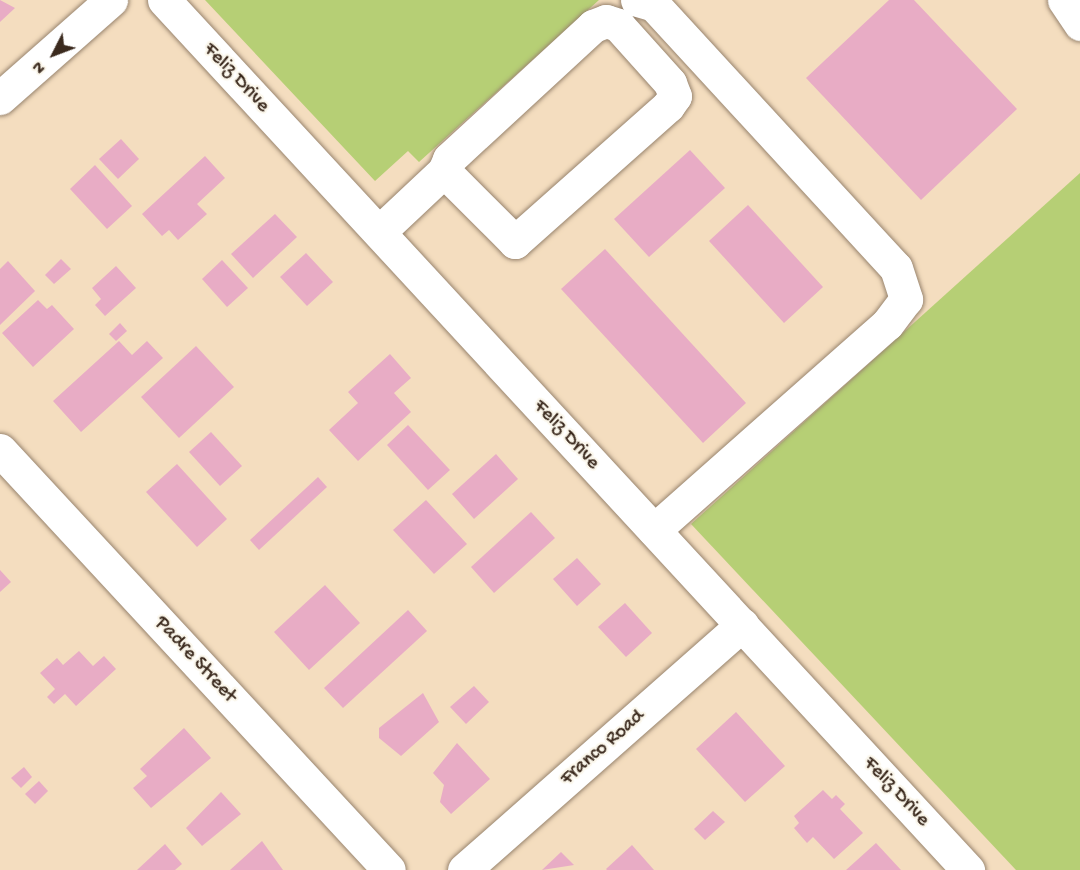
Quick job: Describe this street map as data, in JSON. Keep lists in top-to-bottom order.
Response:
{
  "streets": {
    "street": ["Feliz Drive", "Padre Street", "Franco Road"]
  },
  "crossings": [
    ["Feliz Drive", "Franco Road"]
  ],
  "north": "bottom left"
}
